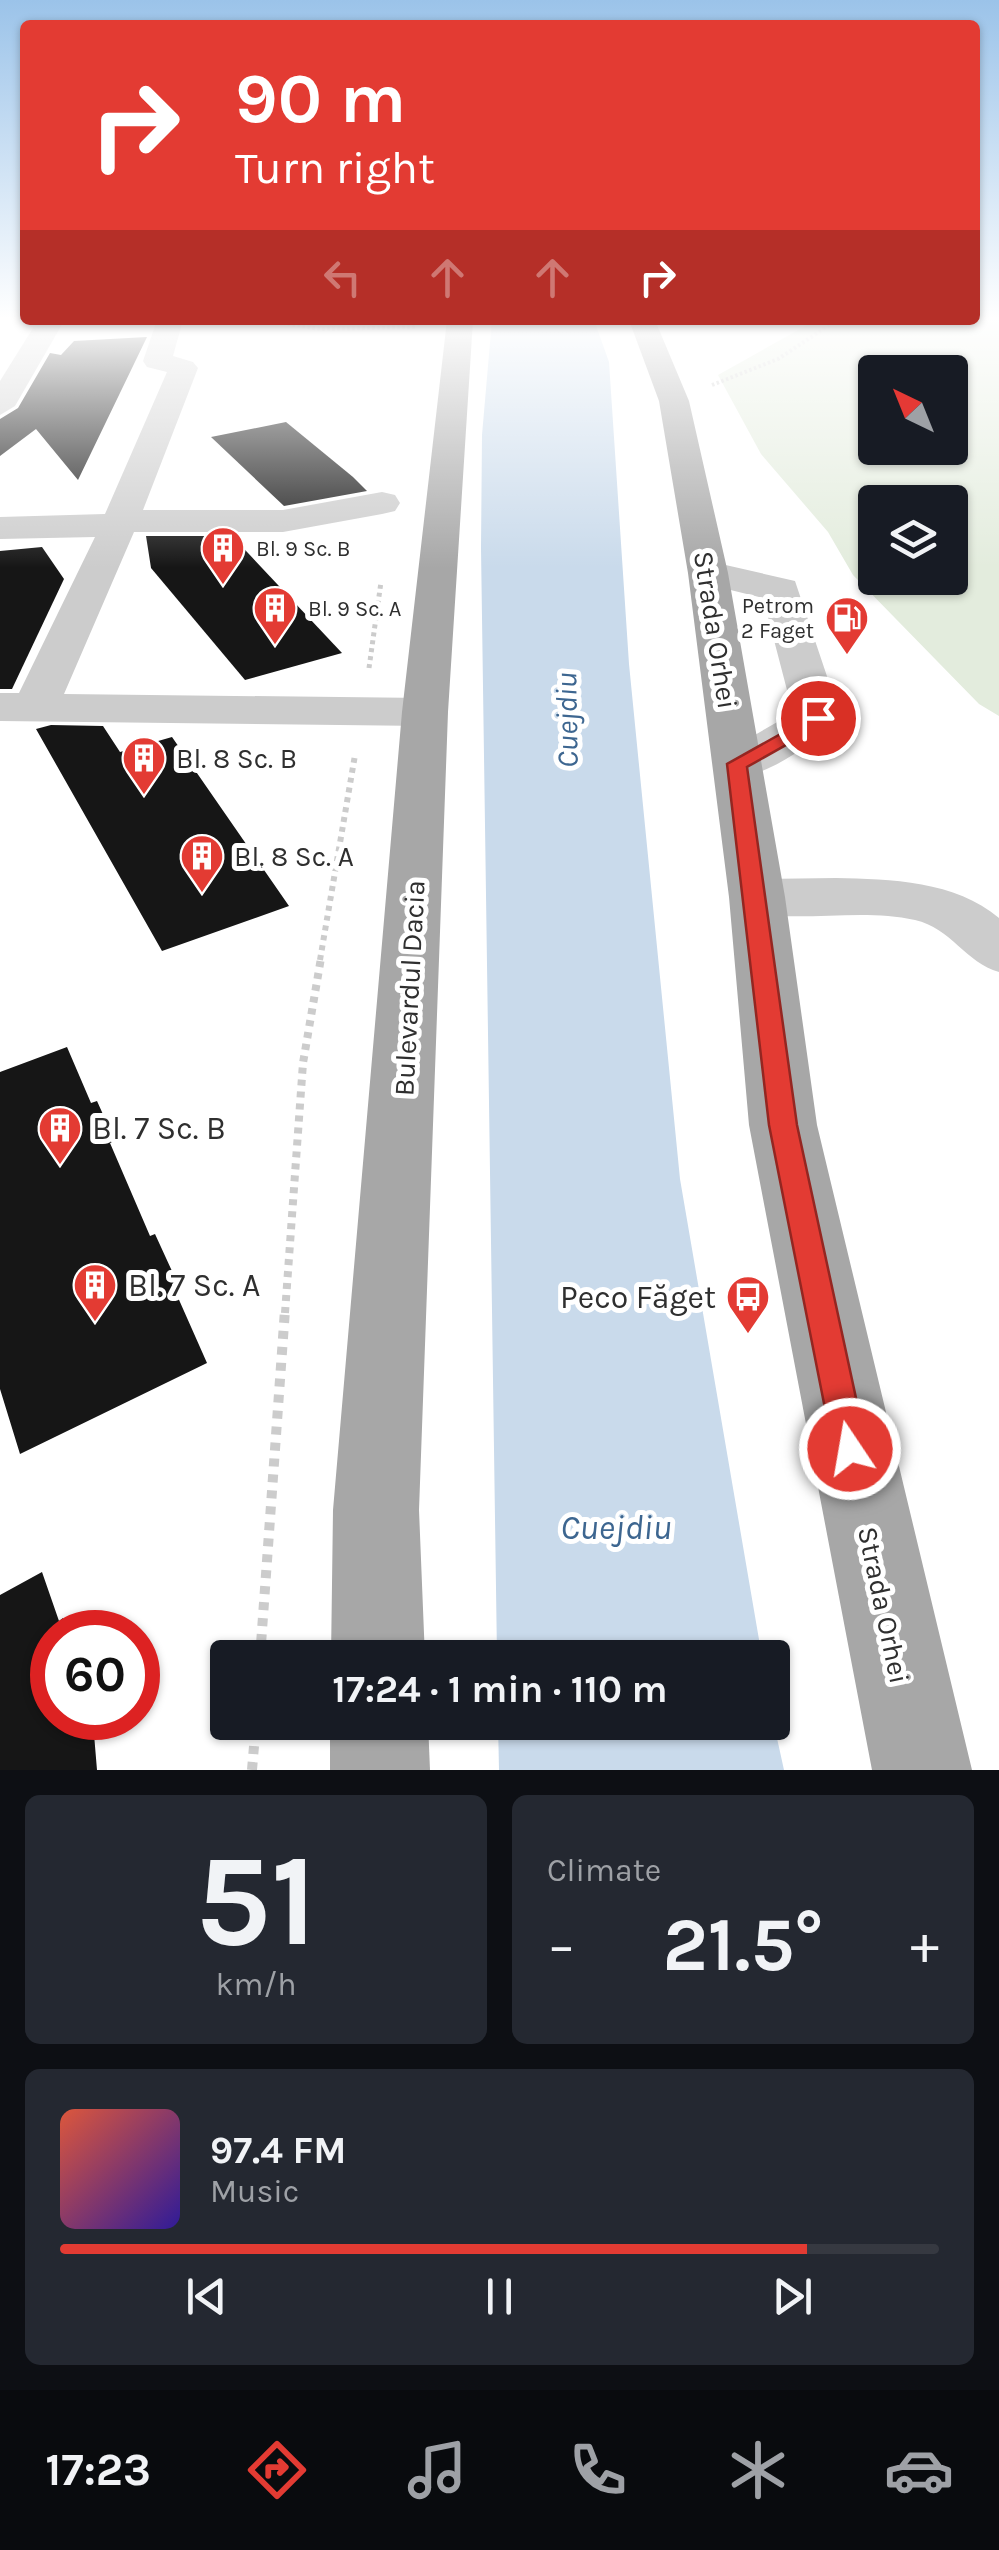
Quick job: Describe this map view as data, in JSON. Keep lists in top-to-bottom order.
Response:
{
  "streets": {
    "main road": ["Strada Orhei", "Bulevardul Dacia"]
  },
  "water": ["Cuejdiu"],
  "places": {
    "building": [
      "Bl. 9 Sc. B",
      "Bl. 9 Sc. A",
      "Bl. 8 Sc. B",
      "Bl. 8 Sc. A",
      "Bl. 7 Sc. B",
      "Bl. 7 Sc. A"
    ],
    "fuel station": ["Petrom 2 Faget"],
    "bus stop": ["Peco Făget"]
  },
  "north": "top left",
  "page": {
    "turn": ["90 m", "Turn right"],
    "limit": "60",
    "trip": "17:24 · 1 min · 110 m",
    "tile": [
      ["51", "km/h"],
      "Climate"
    ],
    "heat": ["−", "21.5°", "+"],
    "song": ["97.4 FM", "Music"],
    "tabs": "17:23"
  }
}
